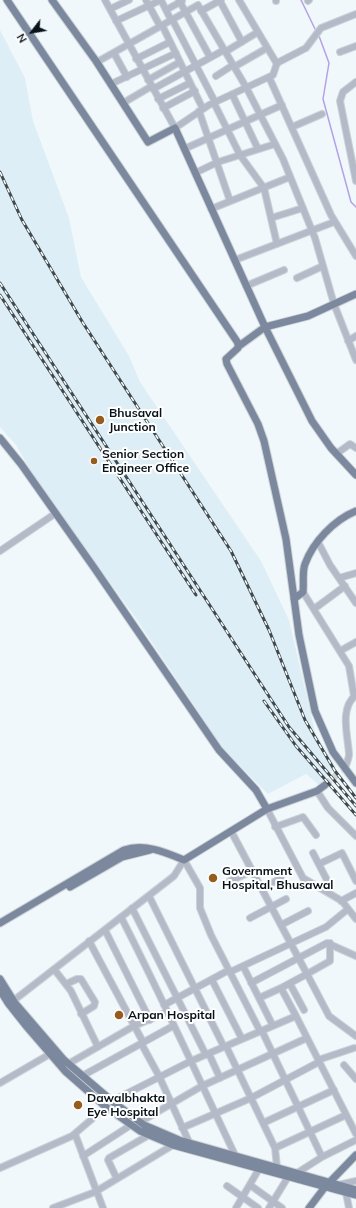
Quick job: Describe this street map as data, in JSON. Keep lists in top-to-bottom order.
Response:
{
  "places": [
    "Bhusaval Junction",
    "Senior Section Engineer Office",
    "Government Hospital, Bhusawal",
    "Arpan Hospital",
    "Dawalbhakta Eye Hospital"
  ],
  "north": "bottom left"
}
